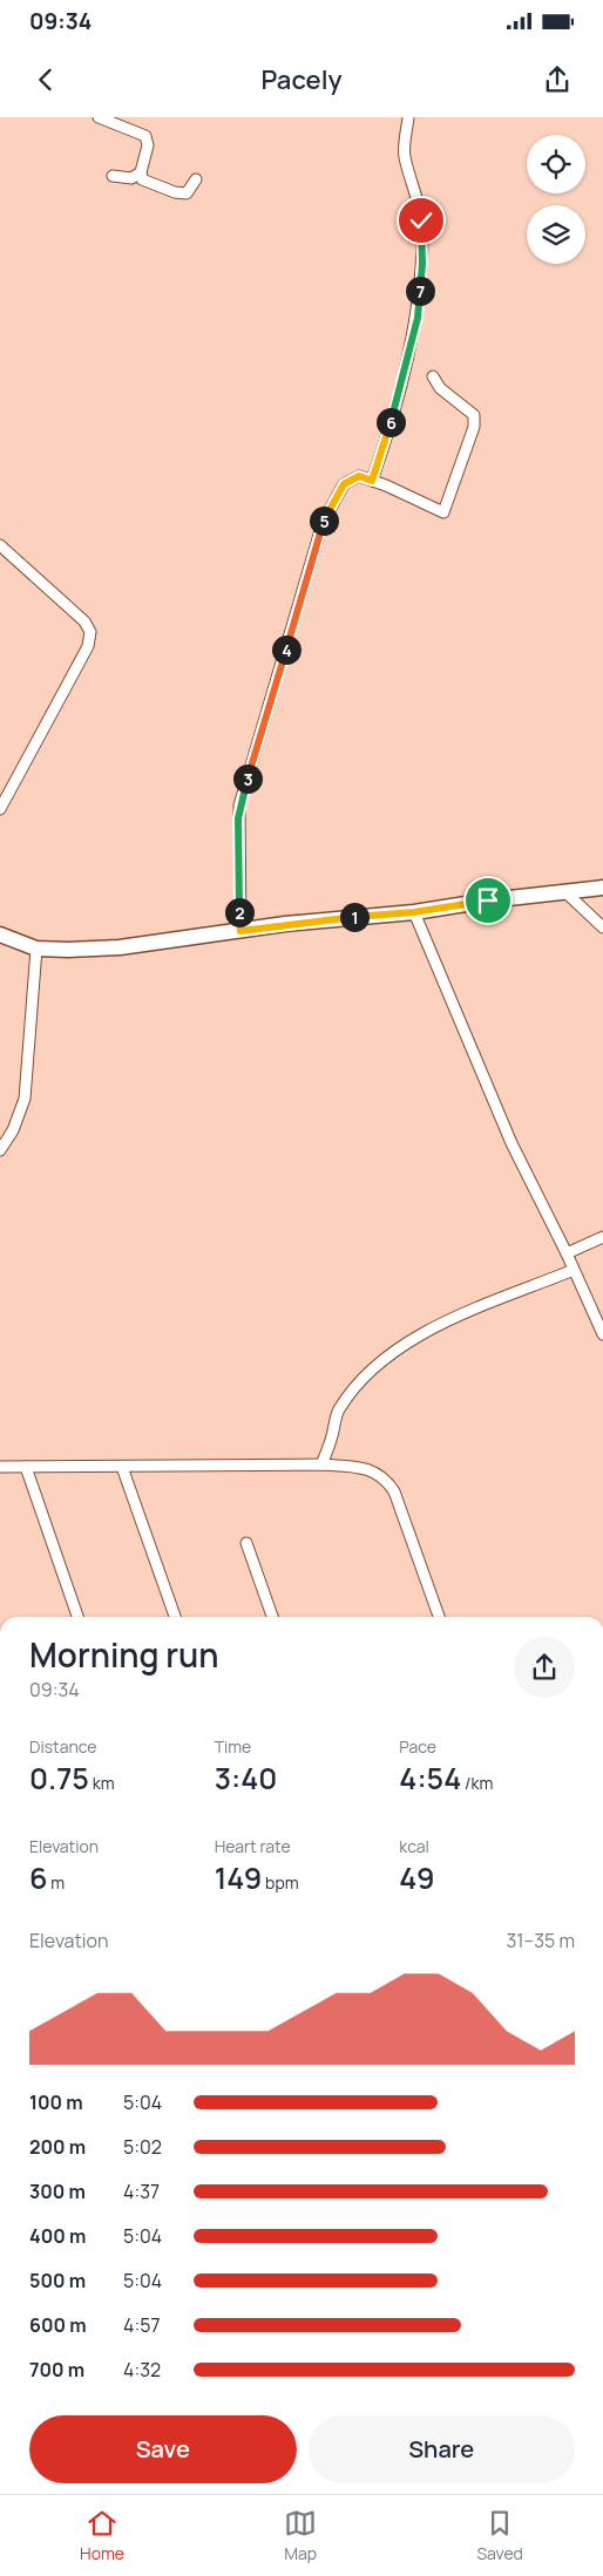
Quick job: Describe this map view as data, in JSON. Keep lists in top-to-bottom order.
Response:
{
  "page": {
    "status": "09:34",
    "header": "Pacely",
    "pins": [
      "7",
      "6",
      "5",
      "4",
      "3",
      "2",
      "1"
    ],
    "heading": ["Morning run", "09:34"],
    "stats": [
      ["Distance", "0.75 km"],
      ["Time", "3:40"],
      ["Pace", "4:54 /km"],
      ["Elevation", "6 m"],
      ["Heart rate", "149 bpm"],
      ["kcal", "49"]
    ],
    "chart": ["Elevation", "31–35 m"],
    "list": [
      {
        "name": "100 m",
        "note": "5:04"
      },
      {
        "name": "200 m",
        "note": "5:02"
      },
      {
        "name": "300 m",
        "note": "4:37"
      },
      {
        "name": "400 m",
        "note": "5:04"
      },
      {
        "name": "500 m",
        "note": "5:04"
      },
      {
        "name": "600 m",
        "note": "4:57"
      },
      {
        "name": "700 m",
        "note": "4:32"
      }
    ],
    "buttons": ["Save", "Share"],
    "tabs": ["Home", "Map", "Saved"]
  }
}
